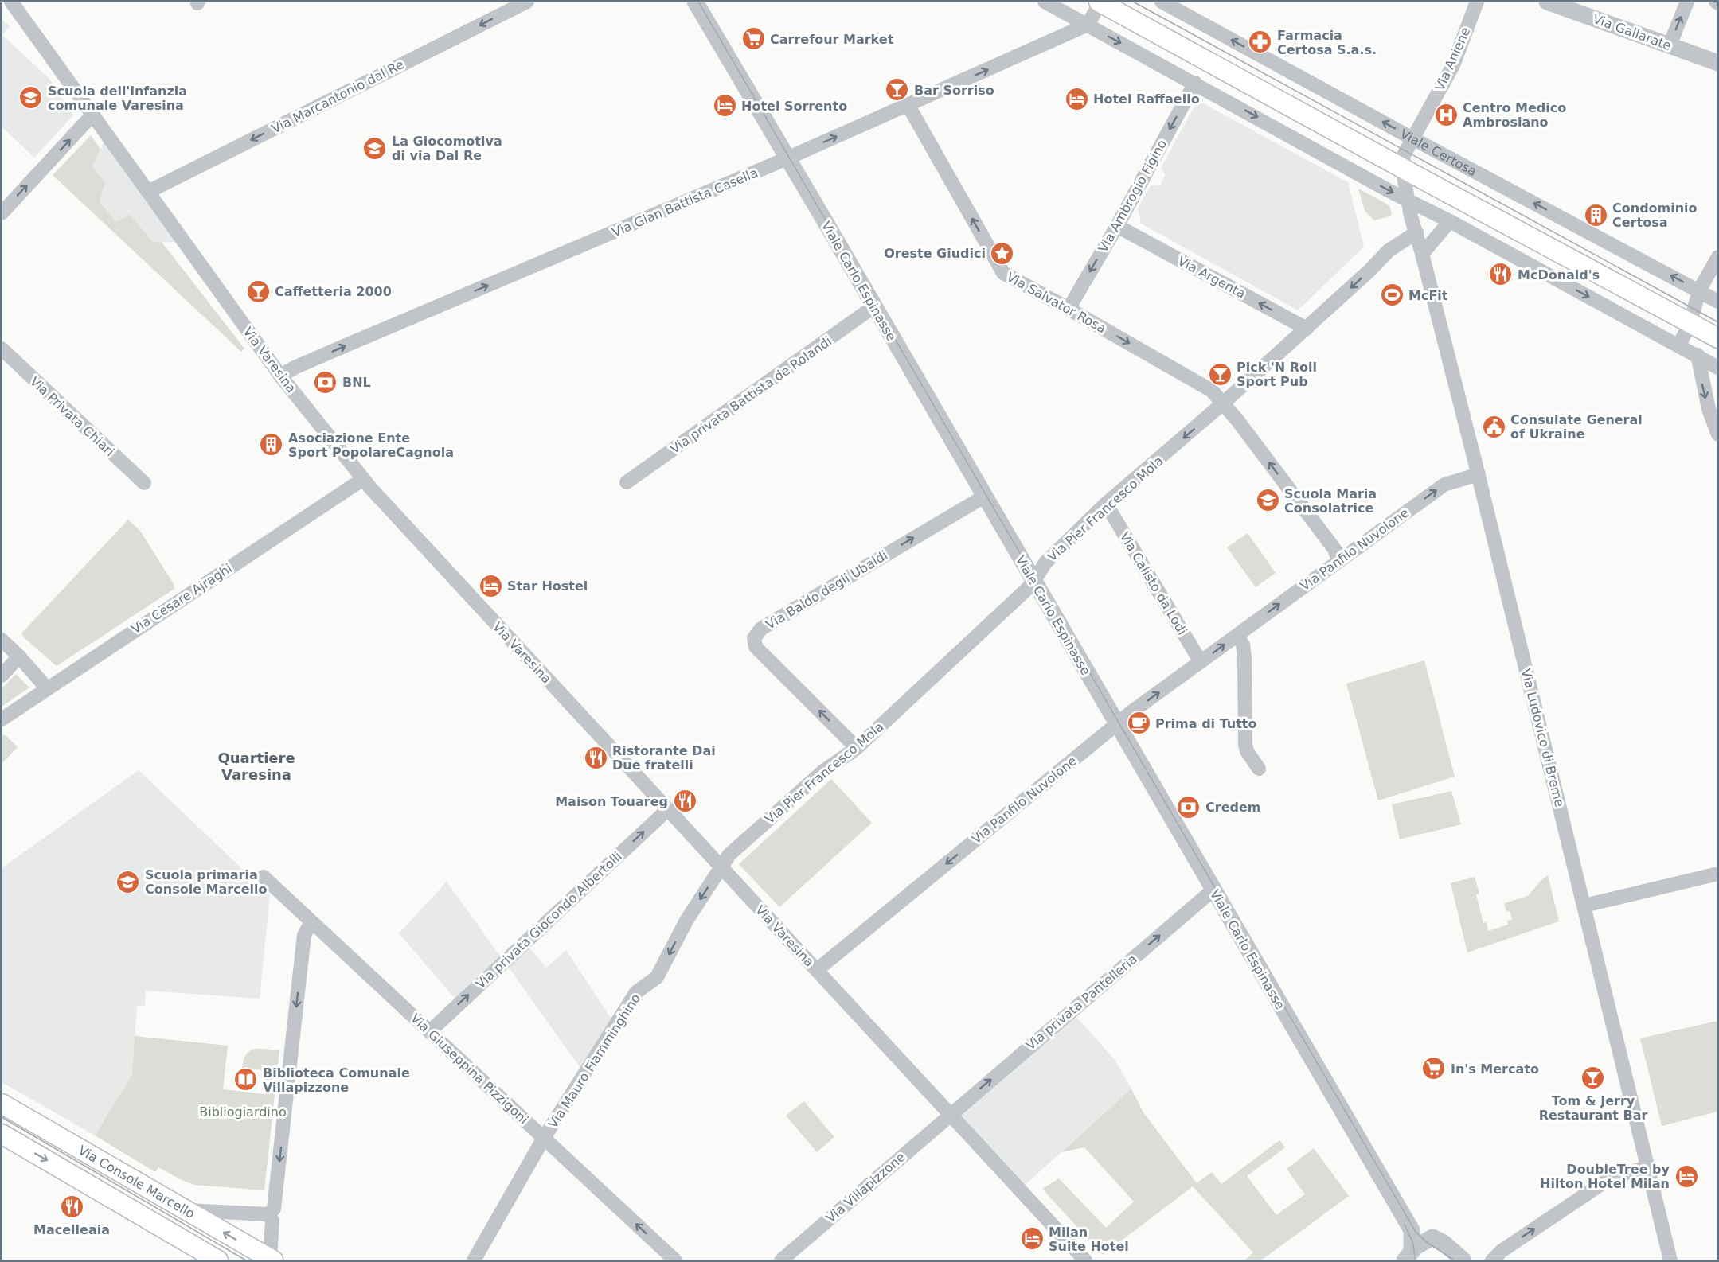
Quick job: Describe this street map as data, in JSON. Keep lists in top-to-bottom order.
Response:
{
  "streets": {
    "main road": ["Via Console Marcello"],
    "street": [
      "Via Gallarate",
      "Via Aniene",
      "Via Marcantonio dal Re",
      "Viale Certosa",
      "Via Ambrogio Figino",
      "Via Gian Battista Casella",
      "Via Argenta",
      "Viale Carlo Espinasse",
      "Via Salvator Rosa",
      "Via Varesina",
      "Via privata Battista de Rolandi",
      "Via Privata Chiari",
      "Via Pier Francesco Mola",
      "Via Panfilo Nuvolone",
      "Via Calisto da Lodi",
      "Via Baldo degli Ubaldi",
      "Via Cesare Ajraghi",
      "Via Ludovico di Breme",
      "Via privata Giocondo Albertolli",
      "Via privata Pantelleria",
      "Via Mauro Fiamminghino",
      "Via Giuseppina Pizzigoni",
      "Via Villapizzone"
    ]
  },
  "crossings": [
    ["Via Aniene", "Viale Certosa"],
    ["Via Marcantonio dal Re", "Via Varesina"],
    ["Via Ambrogio Figino", "Via Argenta"],
    ["Via Ambrogio Figino", "Via Salvator Rosa"],
    ["Via Gian Battista Casella", "Viale Carlo Espinasse"],
    ["Via Gian Battista Casella", "Via Salvator Rosa"],
    ["Via Gian Battista Casella", "Via Varesina"],
    ["Via Argenta", "Via Pier Francesco Mola"],
    ["Viale Carlo Espinasse", "Via privata Battista de Rolandi"],
    ["Viale Carlo Espinasse", "Via Pier Francesco Mola"],
    ["Viale Carlo Espinasse", "Via Panfilo Nuvolone"],
    ["Viale Carlo Espinasse", "Via Baldo degli Ubaldi"],
    ["Viale Carlo Espinasse", "Via privata Pantelleria"],
    ["Via Salvator Rosa", "Via Pier Francesco Mola"],
    ["Via Salvator Rosa", "Via Panfilo Nuvolone"],
    ["Via Varesina", "Via Pier Francesco Mola"],
    ["Via Varesina", "Via Panfilo Nuvolone"],
    ["Via Varesina", "Via Cesare Ajraghi"],
    ["Via Varesina", "Via privata Giocondo Albertolli"],
    ["Via Varesina", "Via privata Pantelleria"],
    ["Via Varesina", "Via Mauro Fiamminghino"],
    ["Via Varesina", "Via Villapizzone"],
    ["Via Pier Francesco Mola", "Via Calisto da Lodi"],
    ["Via Pier Francesco Mola", "Via Baldo degli Ubaldi"],
    ["Via Pier Francesco Mola", "Via Ludovico di Breme"],
    ["Via Pier Francesco Mola", "Via Mauro Fiamminghino"],
    ["Via Panfilo Nuvolone", "Via Calisto da Lodi"],
    ["Via Panfilo Nuvolone", "Via Ludovico di Breme"],
    ["Via privata Giocondo Albertolli", "Via Giuseppina Pizzigoni"],
    ["Via privata Pantelleria", "Via Villapizzone"],
    ["Via Mauro Fiamminghino", "Via Giuseppina Pizzigoni"]
  ],
  "one_way": [
    "Via Marcantonio dal Re",
    "Via Ambrogio Figino",
    "Via Gian Battista Casella",
    "Via Argenta",
    "Via privata Giocondo Albertolli",
    "Via privata Pantelleria",
    "Via Mauro Fiamminghino"
  ],
  "districts": ["Quartiere Varesina"],
  "parks": ["Bibliogiardino"],
  "places": {
    "supermarket": ["Carrefour Market", "In's Mercato"],
    "pharmacy": ["Farmacia Certosa S.a.s."],
    "bar": [
      "Bar Sorriso",
      "Caffetteria 2000",
      "Pick 'N Roll Sport Pub",
      "Tom & Jerry Restaurant Bar"
    ],
    "school or university": [
      "Scuola dell'infanzia comunale Varesina",
      "La Giocomotiva di via Dal Re",
      "Scuola Maria Consolatrice",
      "Scuola primaria Console Marcello"
    ],
    "hotel": [
      "Hotel Raffaello",
      "Hotel Sorrento",
      "Star Hostel",
      "DoubleTree by Hilton Hotel Milan",
      "Milan Suite Hotel"
    ],
    "hospital": ["Centro Medico Ambrosiano"],
    "building": ["Condominio Certosa", "Asociazione Ente Sport PopolareCagnola"],
    "place": ["Oreste Giudici"],
    "restaurant": [
      "McDonald's",
      "Ristorante Dai Due fratelli",
      "Maison Touareg",
      "Macelleaia"
    ],
    "sports": ["McFit"],
    "bank": ["BNL", "Credem"],
    "public building": ["Consulate General of Ukraine"],
    "cafe": ["Prima di Tutto"],
    "library": ["Biblioteca Comunale Villapizzone"]
  }
}
